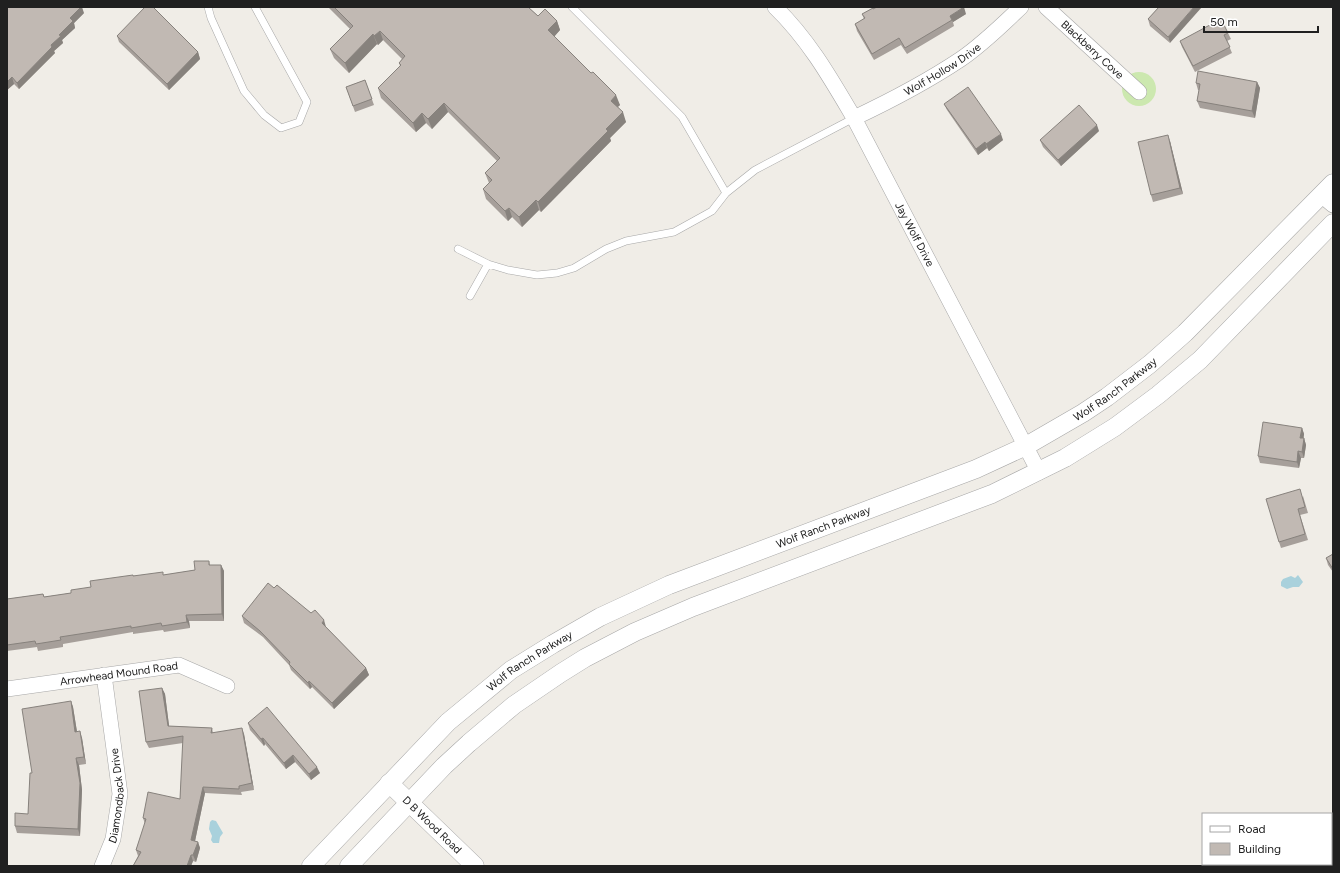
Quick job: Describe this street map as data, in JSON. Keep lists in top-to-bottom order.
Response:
{
  "streets": {
    "street": [
      "Blackberry Cove",
      "Wolf Hollow Drive",
      "Jay Wolf Drive",
      "Wolf Ranch Parkway",
      "Arrowhead Mound Road",
      "Diamondback Drive",
      "D B Wood Road"
    ]
  },
  "crossings": [
    ["Wolf Hollow Drive", "Jay Wolf Drive"],
    ["Jay Wolf Drive", "Wolf Ranch Parkway"],
    ["Wolf Ranch Parkway", "D B Wood Road"],
    ["Arrowhead Mound Road", "Diamondback Drive"]
  ],
  "legend": ["Road", "Building"],
  "scale_bar": "50 m"
}
